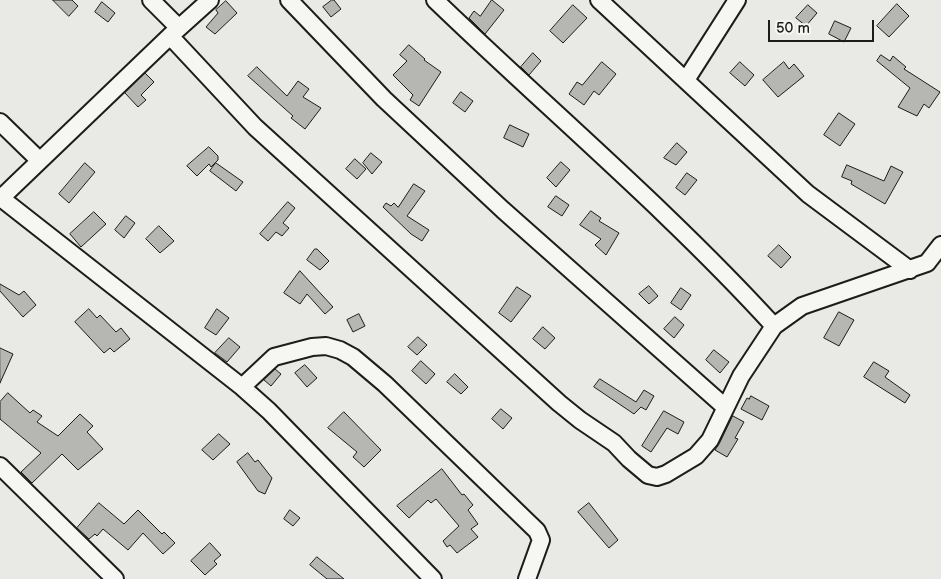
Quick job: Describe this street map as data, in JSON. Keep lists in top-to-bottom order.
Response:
{
  "scale_bar": "50 m"
}
